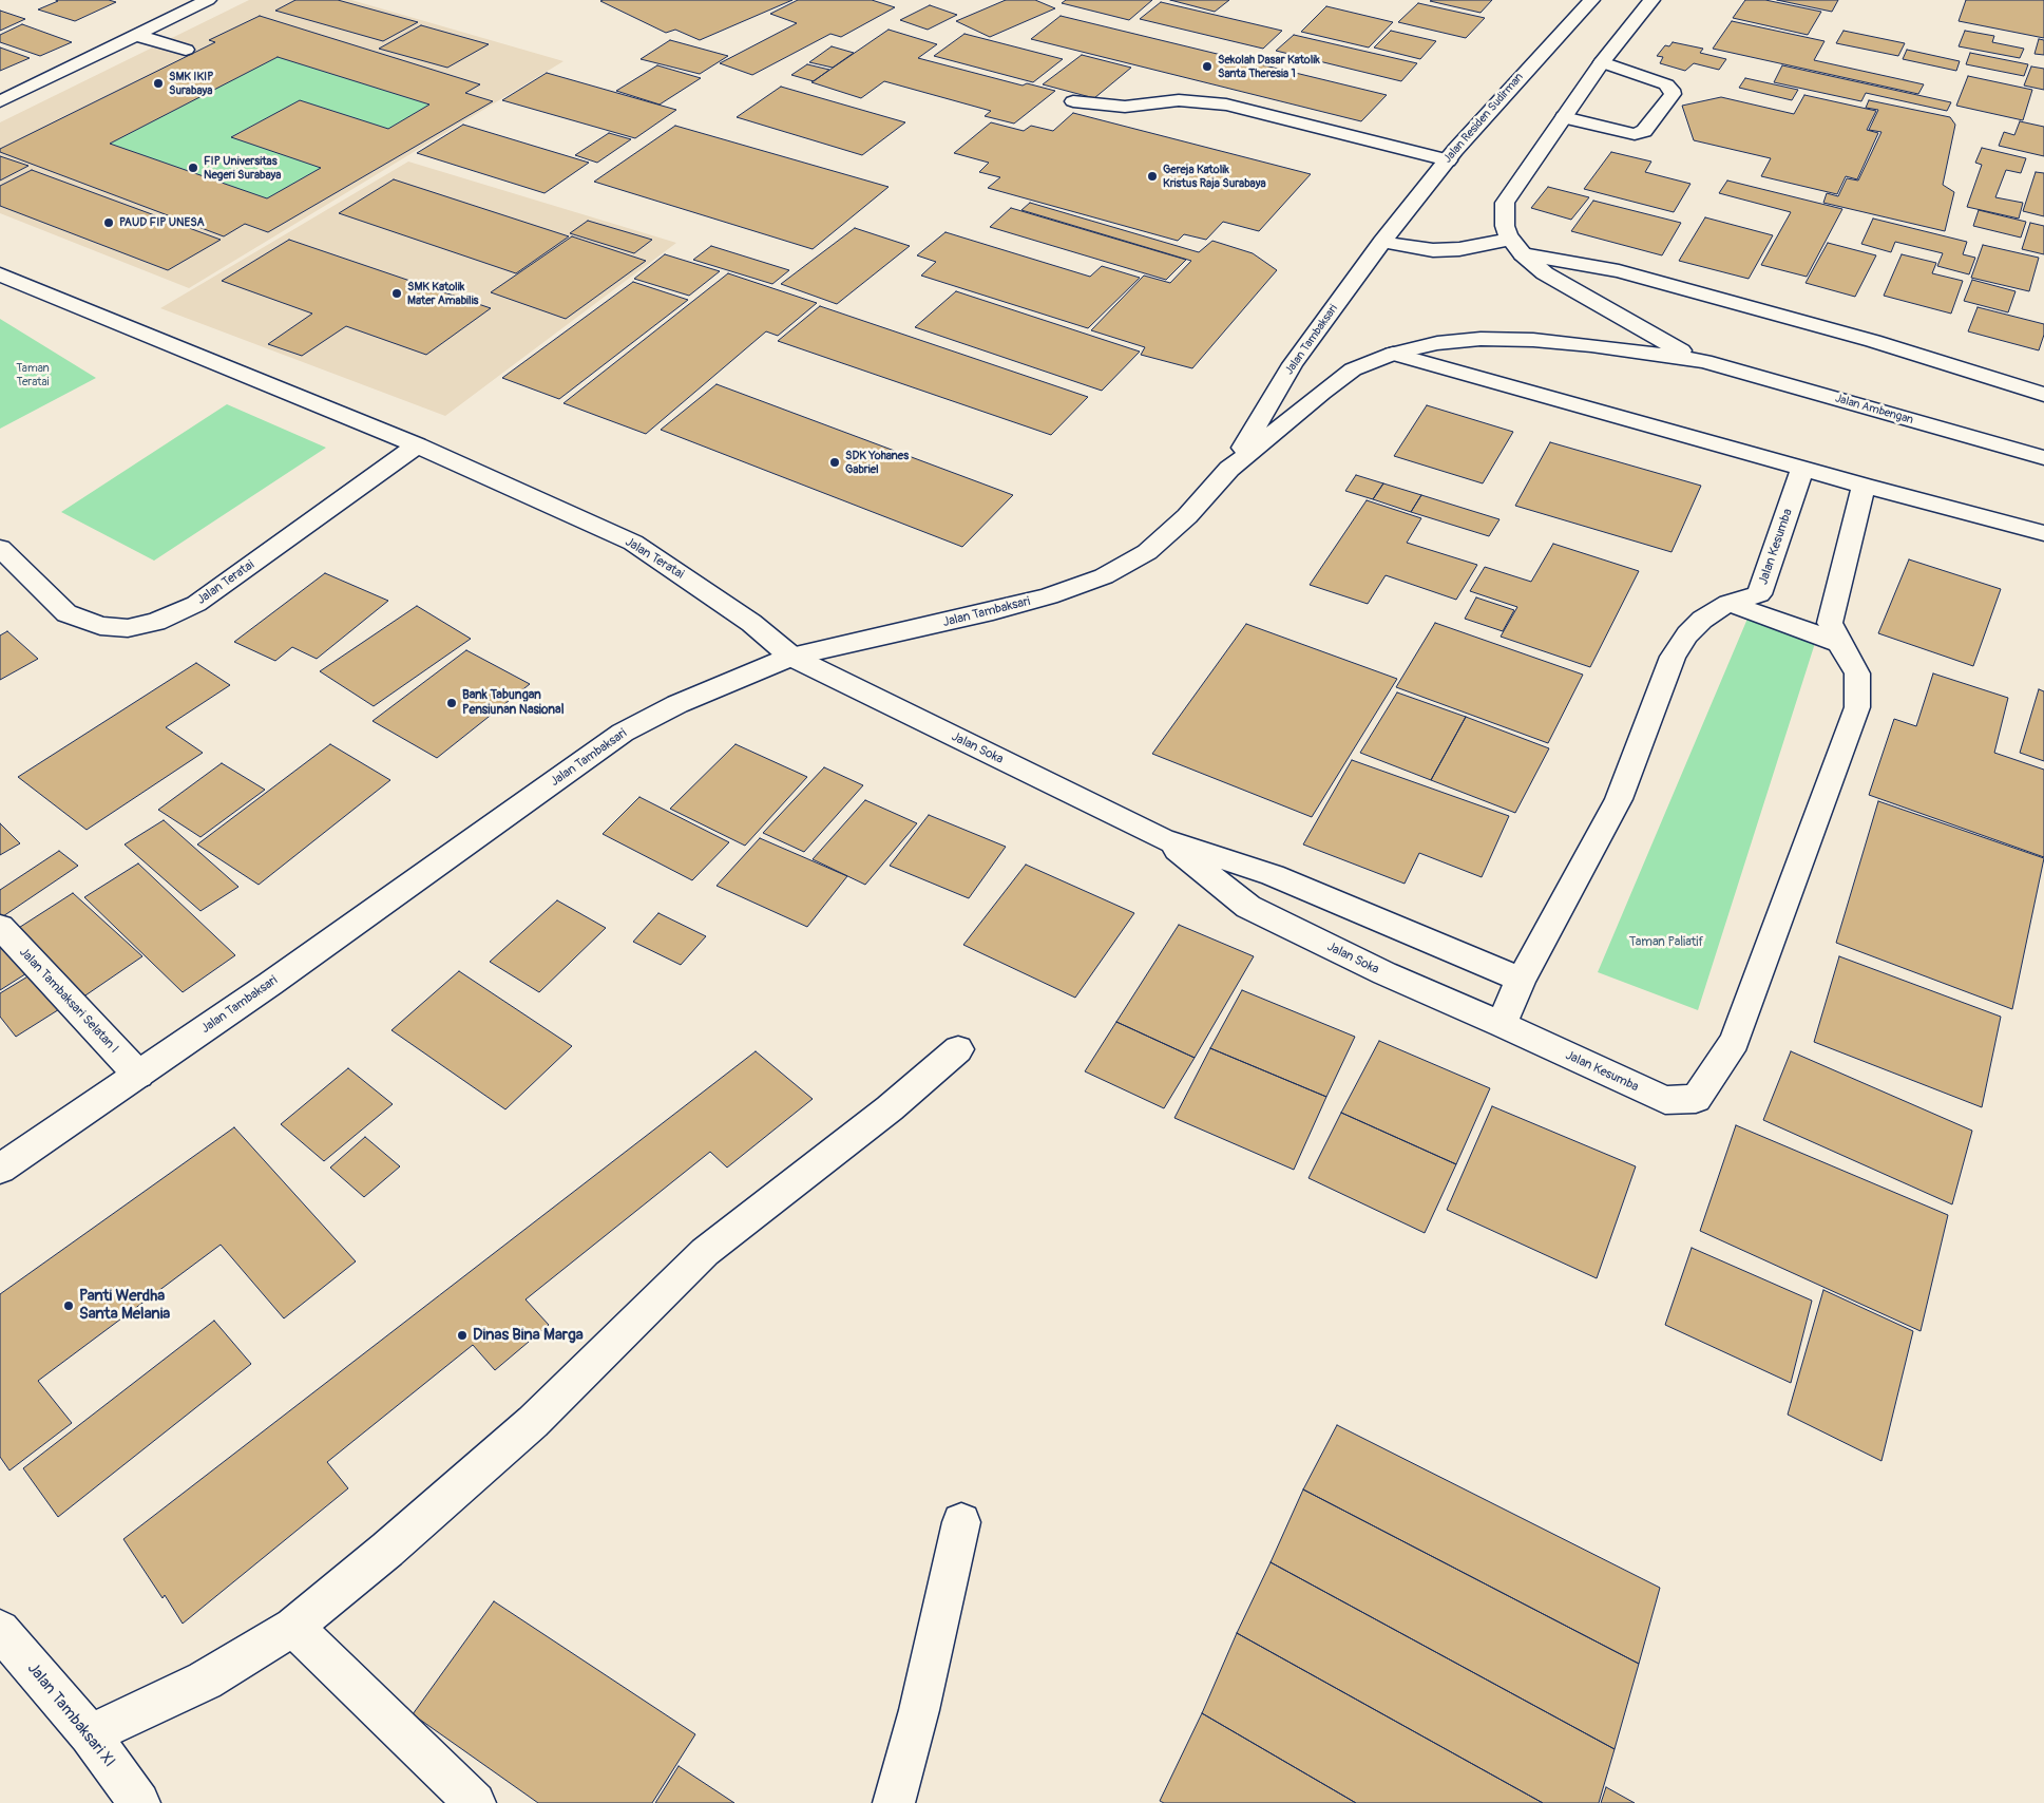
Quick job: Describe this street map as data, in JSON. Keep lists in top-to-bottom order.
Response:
{
  "streets": {
    "street": [
      "Jalan Residen Sudirman",
      "Jalan Tambaksari",
      "Jalan Ambengan",
      "Jalan Kesumba",
      "Jalan Teratai",
      "Jalan Soka",
      "Jalan Tambaksari Selatan I",
      "Jalan Tambaksari XI"
    ]
  },
  "crossings": [
    ["Jalan Residen Sudirman", "Jalan Tambaksari"],
    ["Jalan Tambaksari", "Jalan Ambengan"],
    ["Jalan Tambaksari", "Jalan Teratai"],
    ["Jalan Tambaksari", "Jalan Soka"],
    ["Jalan Tambaksari", "Jalan Tambaksari Selatan I"],
    ["Jalan Kesumba", "Jalan Soka"],
    ["Jalan Teratai", "Jalan Soka"]
  ],
  "parks": ["Taman Teratai", "Taman Paliatif"],
  "places": [
    "Sekolah Dasar Katolik Santa Theresia 1",
    "SMK IKIP Surabaya",
    "FIP Universitas Negeri Surabaya",
    "Gereja Katolik Kristus Raja Surabaya",
    "PAUD FIP UNESA",
    "SMK Katolik Mater Amabilis",
    "SDK Yohanes Gabriel",
    "Bank Tabungan Pensiunan Nasional",
    "Panti Werdha Santa Melania",
    "Dinas Bina Marga"
  ]
}
